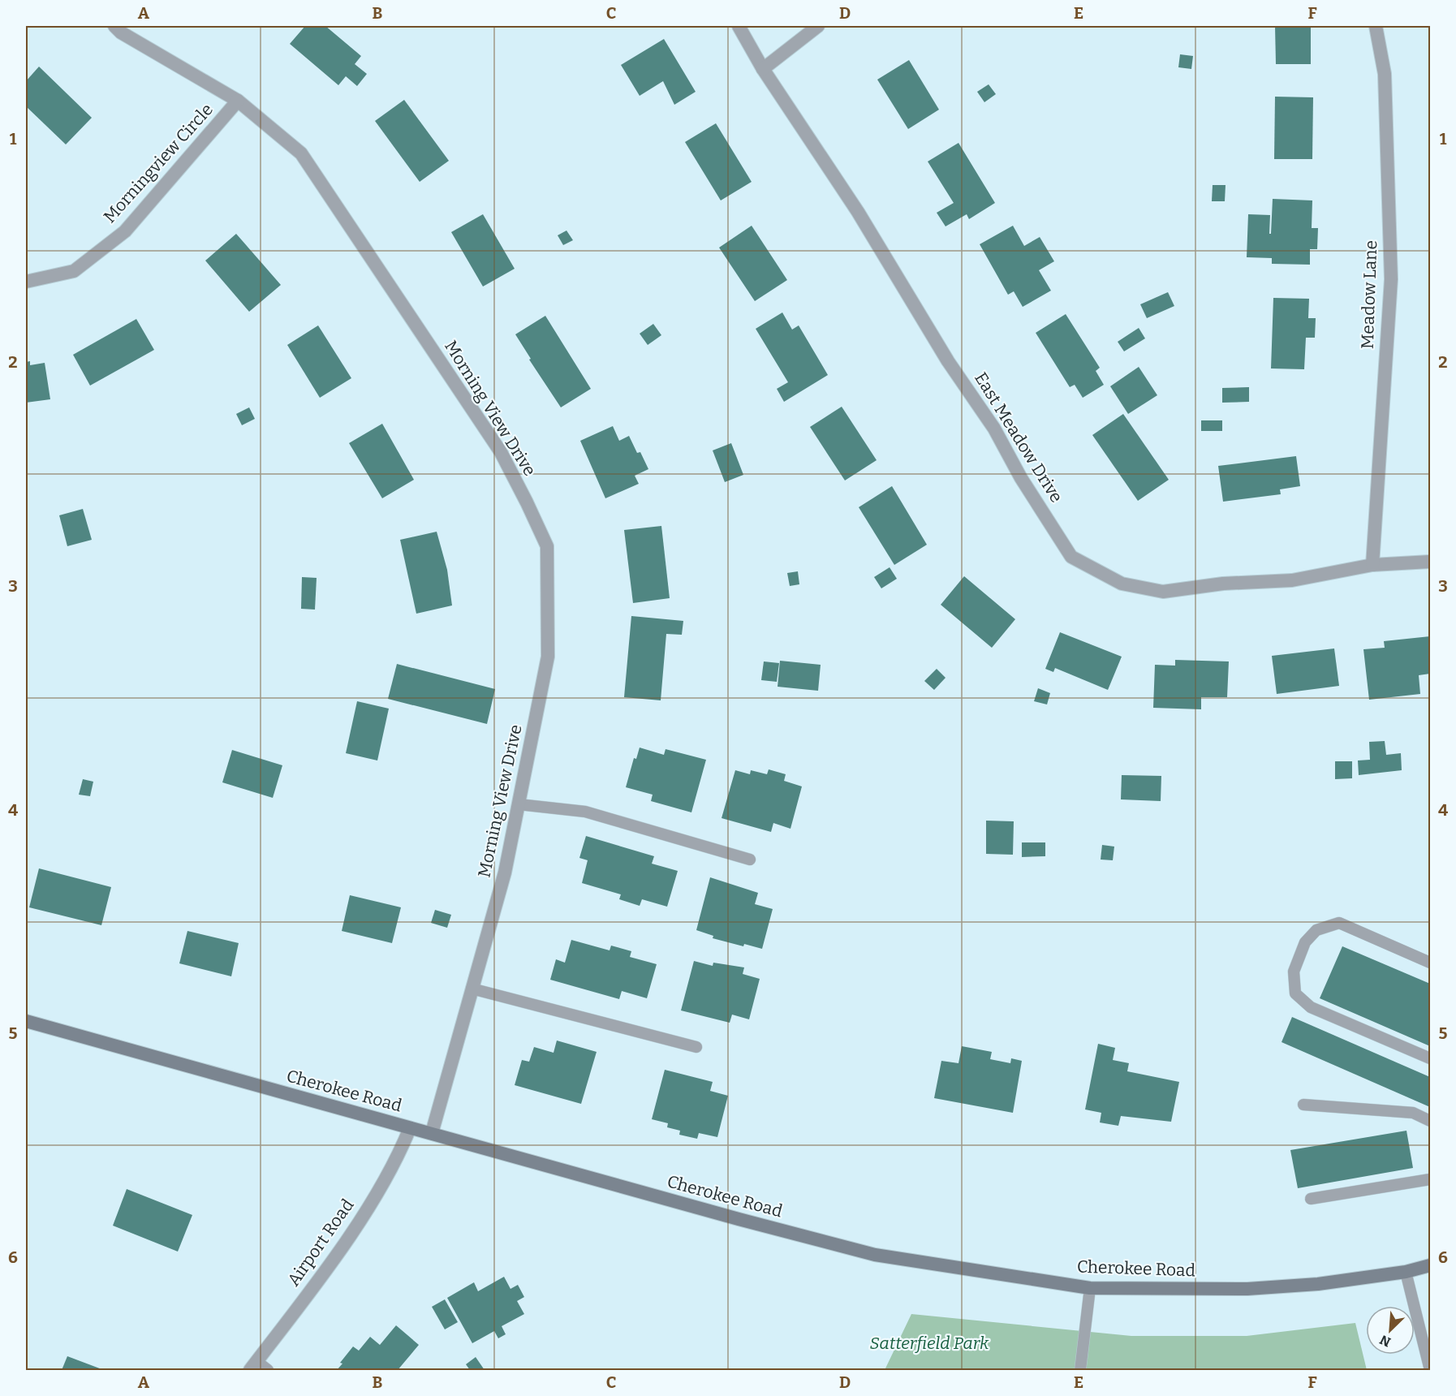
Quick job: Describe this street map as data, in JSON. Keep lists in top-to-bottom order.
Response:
{
  "streets": {
    "main road": ["Cherokee Road"],
    "street": [
      "Morningview Circle",
      "Meadow Lane",
      "Morning View Drive",
      "East Meadow Drive",
      "Airport Road"
    ]
  },
  "crossings": [
    ["Morningview Circle", "Morning View Drive"],
    ["Meadow Lane", "East Meadow Drive"],
    ["Morning View Drive", "Cherokee Road"],
    ["Cherokee Road", "Airport Road"]
  ],
  "parks": ["Satterfield Park"],
  "north": "bottom left",
  "grid": {
    "columns": [
      "A",
      "B",
      "C",
      "D",
      "E",
      "F"
    ],
    "rows": [
      "1",
      "2",
      "3",
      "4",
      "5",
      "6"
    ]
  }
}
